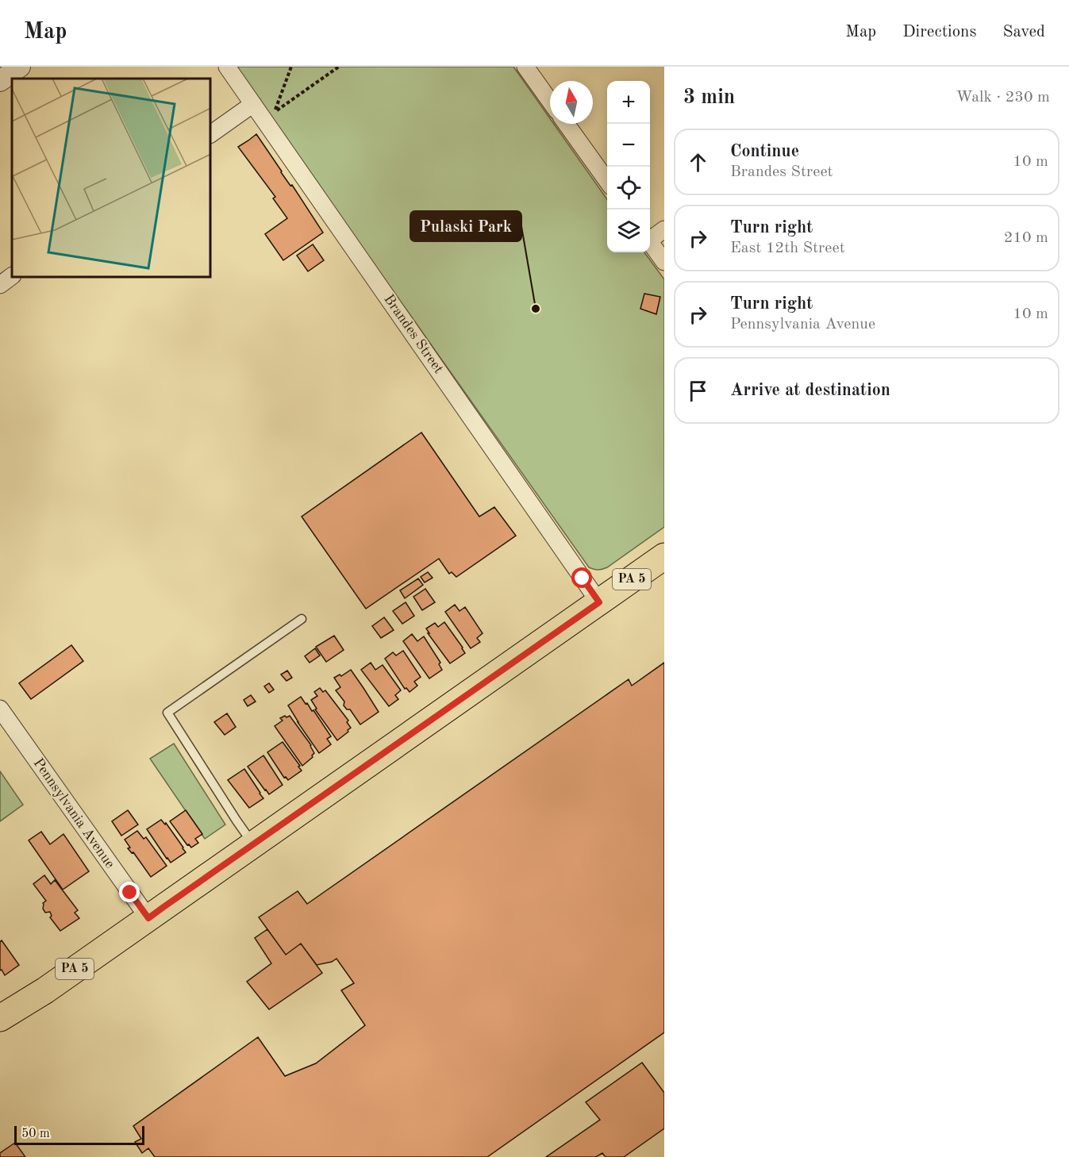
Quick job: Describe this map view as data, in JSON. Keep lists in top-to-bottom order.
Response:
{
  "streets": {
    "main road": ["PA 5"],
    "street": ["Brandes Street", "Pennsylvania Avenue"]
  },
  "crossings": [
    ["Brandes Street", "PA 5"],
    ["PA 5", "Pennsylvania Avenue"]
  ],
  "places": ["Pulaski Park"],
  "scale_bar": "50 m",
  "north": "top",
  "page": {
    "header": "Map",
    "nav": ["Map", "Directions", "Saved"],
    "heading": ["3 min", "Walk · 230 m"],
    "map_buttons": ["+", "−"],
    "list": [
      ["Continue", "Brandes Street", "10 m"],
      ["Turn right", "East 12th Street", "210 m"],
      ["Turn right", "Pennsylvania Avenue", "10 m"],
      "Arrive at destination"
    ],
    "scale": "50 m"
  }
}
